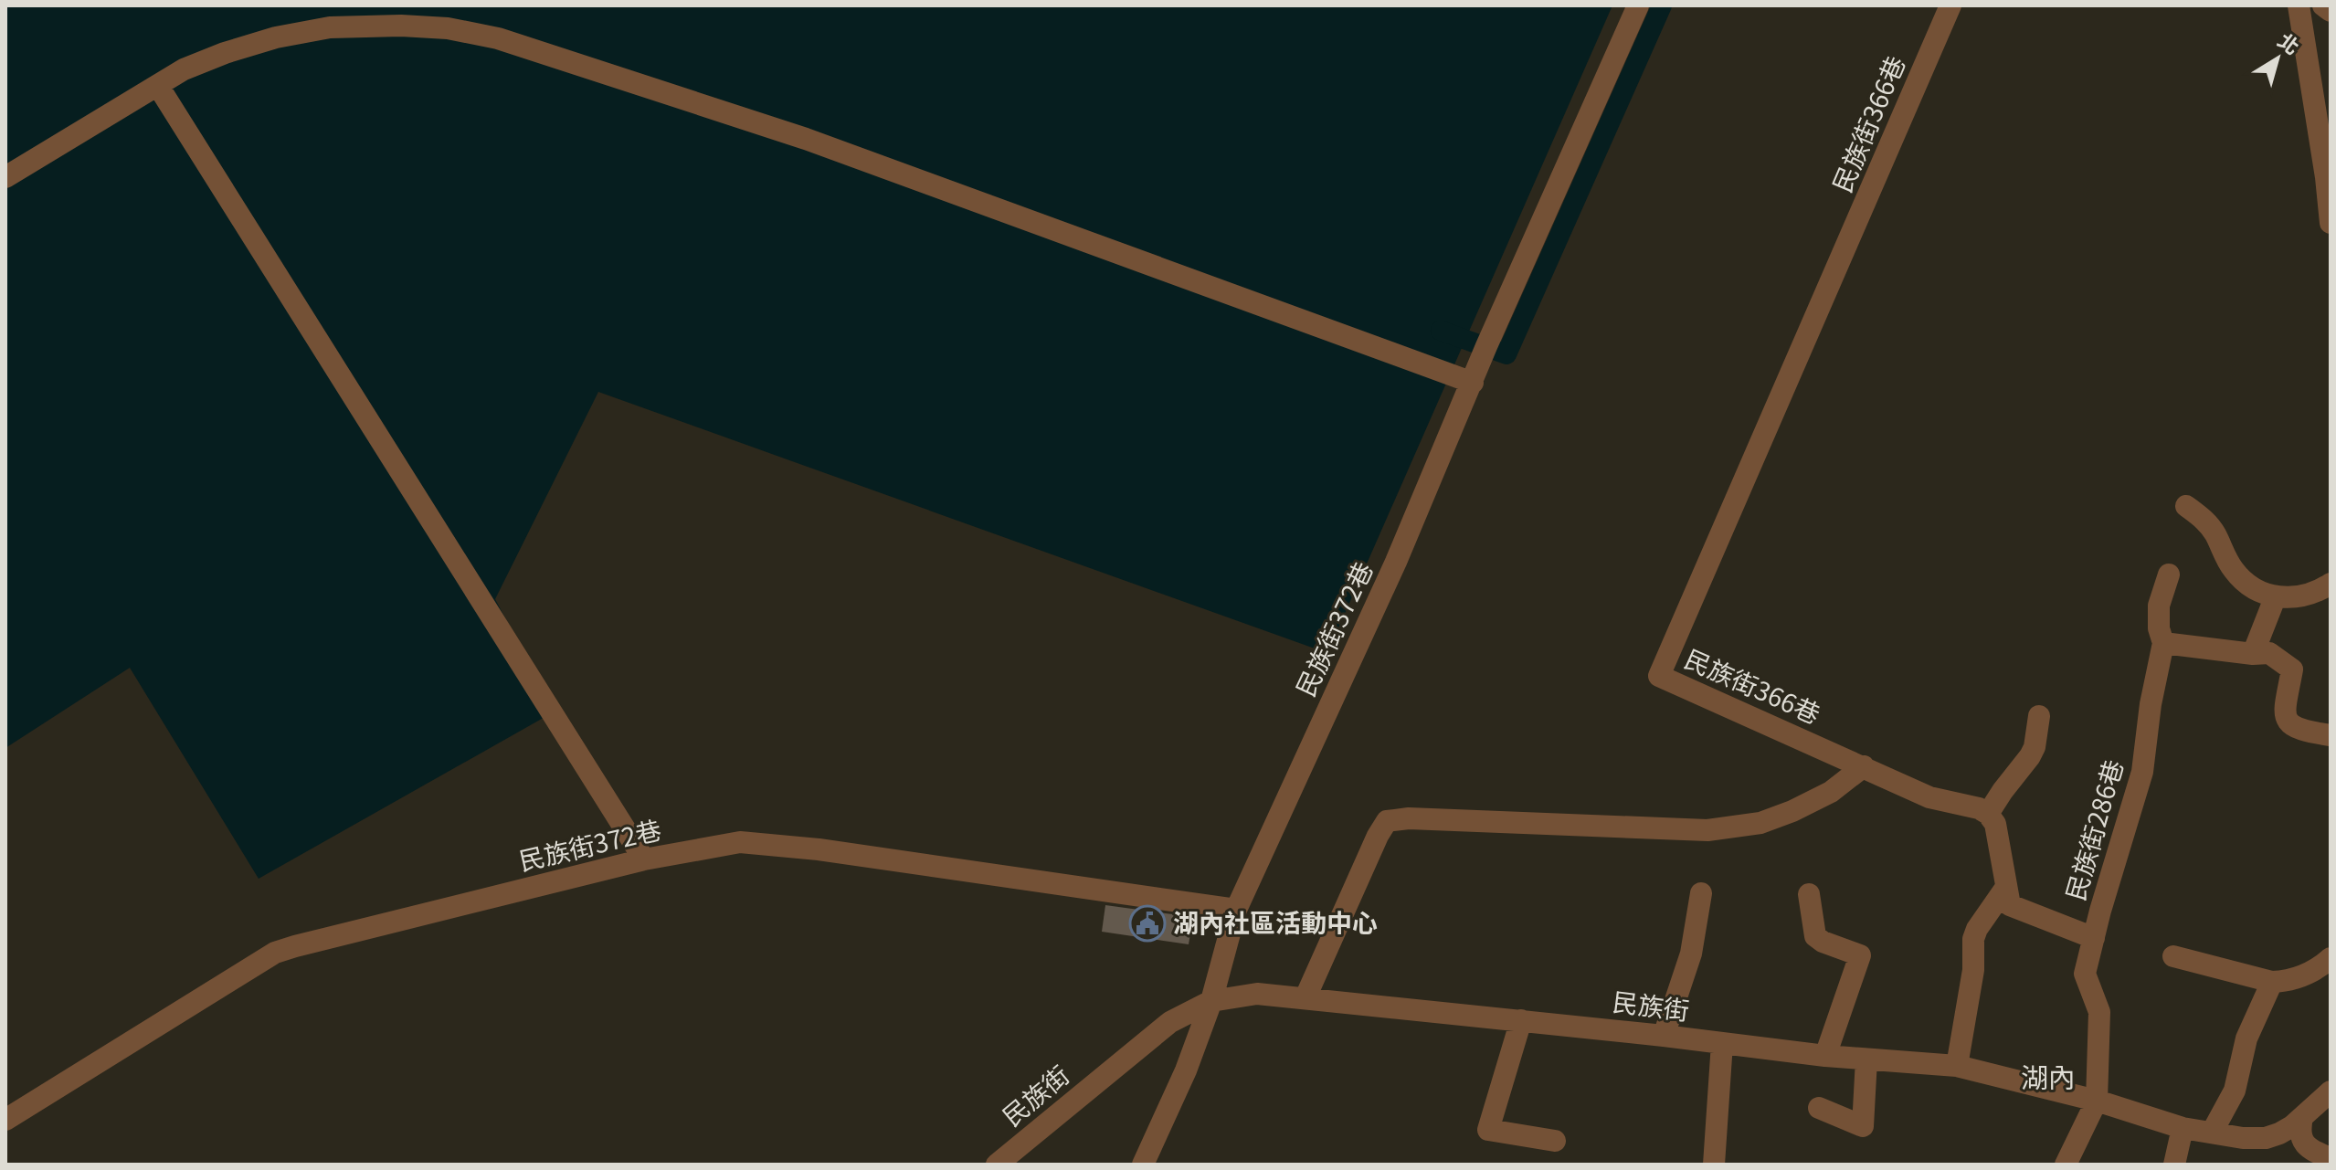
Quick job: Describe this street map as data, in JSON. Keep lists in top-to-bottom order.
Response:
{
  "streets": {
    "street": [
      "民族街366巷",
      "民族街372巷",
      "民族街286巷",
      "民族街"
    ]
  },
  "crossings": [
    ["民族街372巷", "民族街"],
    ["民族街286巷", "民族街"]
  ],
  "districts": ["湖內"],
  "places": {
    "public building": ["湖內社區活動中心"]
  },
  "north": "top right"
}
